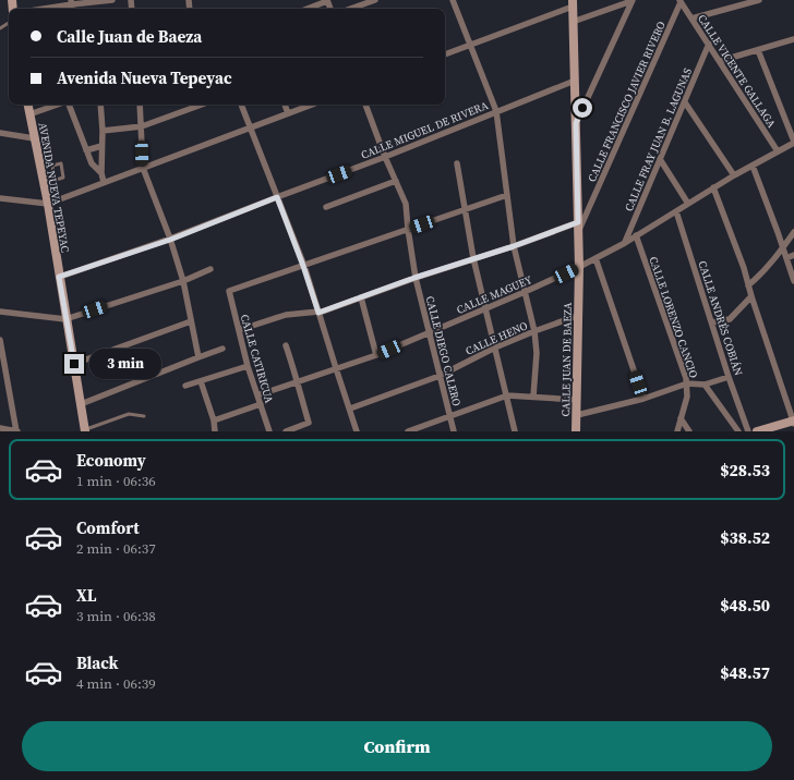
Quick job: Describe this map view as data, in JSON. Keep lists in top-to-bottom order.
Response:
{
  "streets": {
    "street": [
      "CALLE VICENTE GALLAGA",
      "CALLE FRANCISCO JAVIER RIVERO",
      "CALLE MIGUEL DE RIVERA",
      "CALLE FRAY JUAN B. LAGUNAS",
      "AVENIDA NUEVA TEPEYAC",
      "CALLE MAGUEY",
      "CALLE LORENZO CANCIO",
      "CALLE ANDRÉS COBIÁN",
      "CALLE HENO",
      "CALLE DIEGO CALERO",
      "CALLE CATIRICUA",
      "CALLE JUAN DE BAEZA"
    ]
  },
  "crossings": [
    ["CALLE VICENTE GALLAGA", "CALLE FRANCISCO JAVIER RIVERO"],
    ["CALLE VICENTE GALLAGA", "CALLE FRAY JUAN B. LAGUNAS"],
    ["CALLE VICENTE GALLAGA", "CALLE MAGUEY"],
    ["CALLE FRANCISCO JAVIER RIVERO", "CALLE JUAN DE BAEZA"],
    ["CALLE MIGUEL DE RIVERA", "AVENIDA NUEVA TEPEYAC"],
    ["CALLE MIGUEL DE RIVERA", "CALLE DIEGO CALERO"],
    ["CALLE MIGUEL DE RIVERA", "CALLE JUAN DE BAEZA"],
    ["CALLE FRAY JUAN B. LAGUNAS", "CALLE MAGUEY"],
    ["CALLE MAGUEY", "CALLE LORENZO CANCIO"],
    ["CALLE MAGUEY", "CALLE ANDRÉS COBIÁN"],
    ["CALLE MAGUEY", "CALLE DIEGO CALERO"],
    ["CALLE MAGUEY", "CALLE CATIRICUA"],
    ["CALLE MAGUEY", "CALLE JUAN DE BAEZA"],
    ["CALLE HENO", "CALLE DIEGO CALERO"],
    ["CALLE HENO", "CALLE JUAN DE BAEZA"]
  ],
  "page": {
    "banner": ["Calle Juan de Baeza", "Avenida Nueva Tepeyac"],
    "bubble": "3 min",
    "list": [
      {
        "name": "Economy",
        "note": "1 min · 06:36",
        "value": "$28.53"
      },
      {
        "name": "Comfort",
        "note": "2 min · 06:37",
        "value": "$38.52"
      },
      {
        "name": "XL",
        "note": "3 min · 06:38",
        "value": "$48.50"
      },
      {
        "name": "Black",
        "note": "4 min · 06:39",
        "value": "$48.57"
      }
    ],
    "buttons": "Confirm"
  }
}
